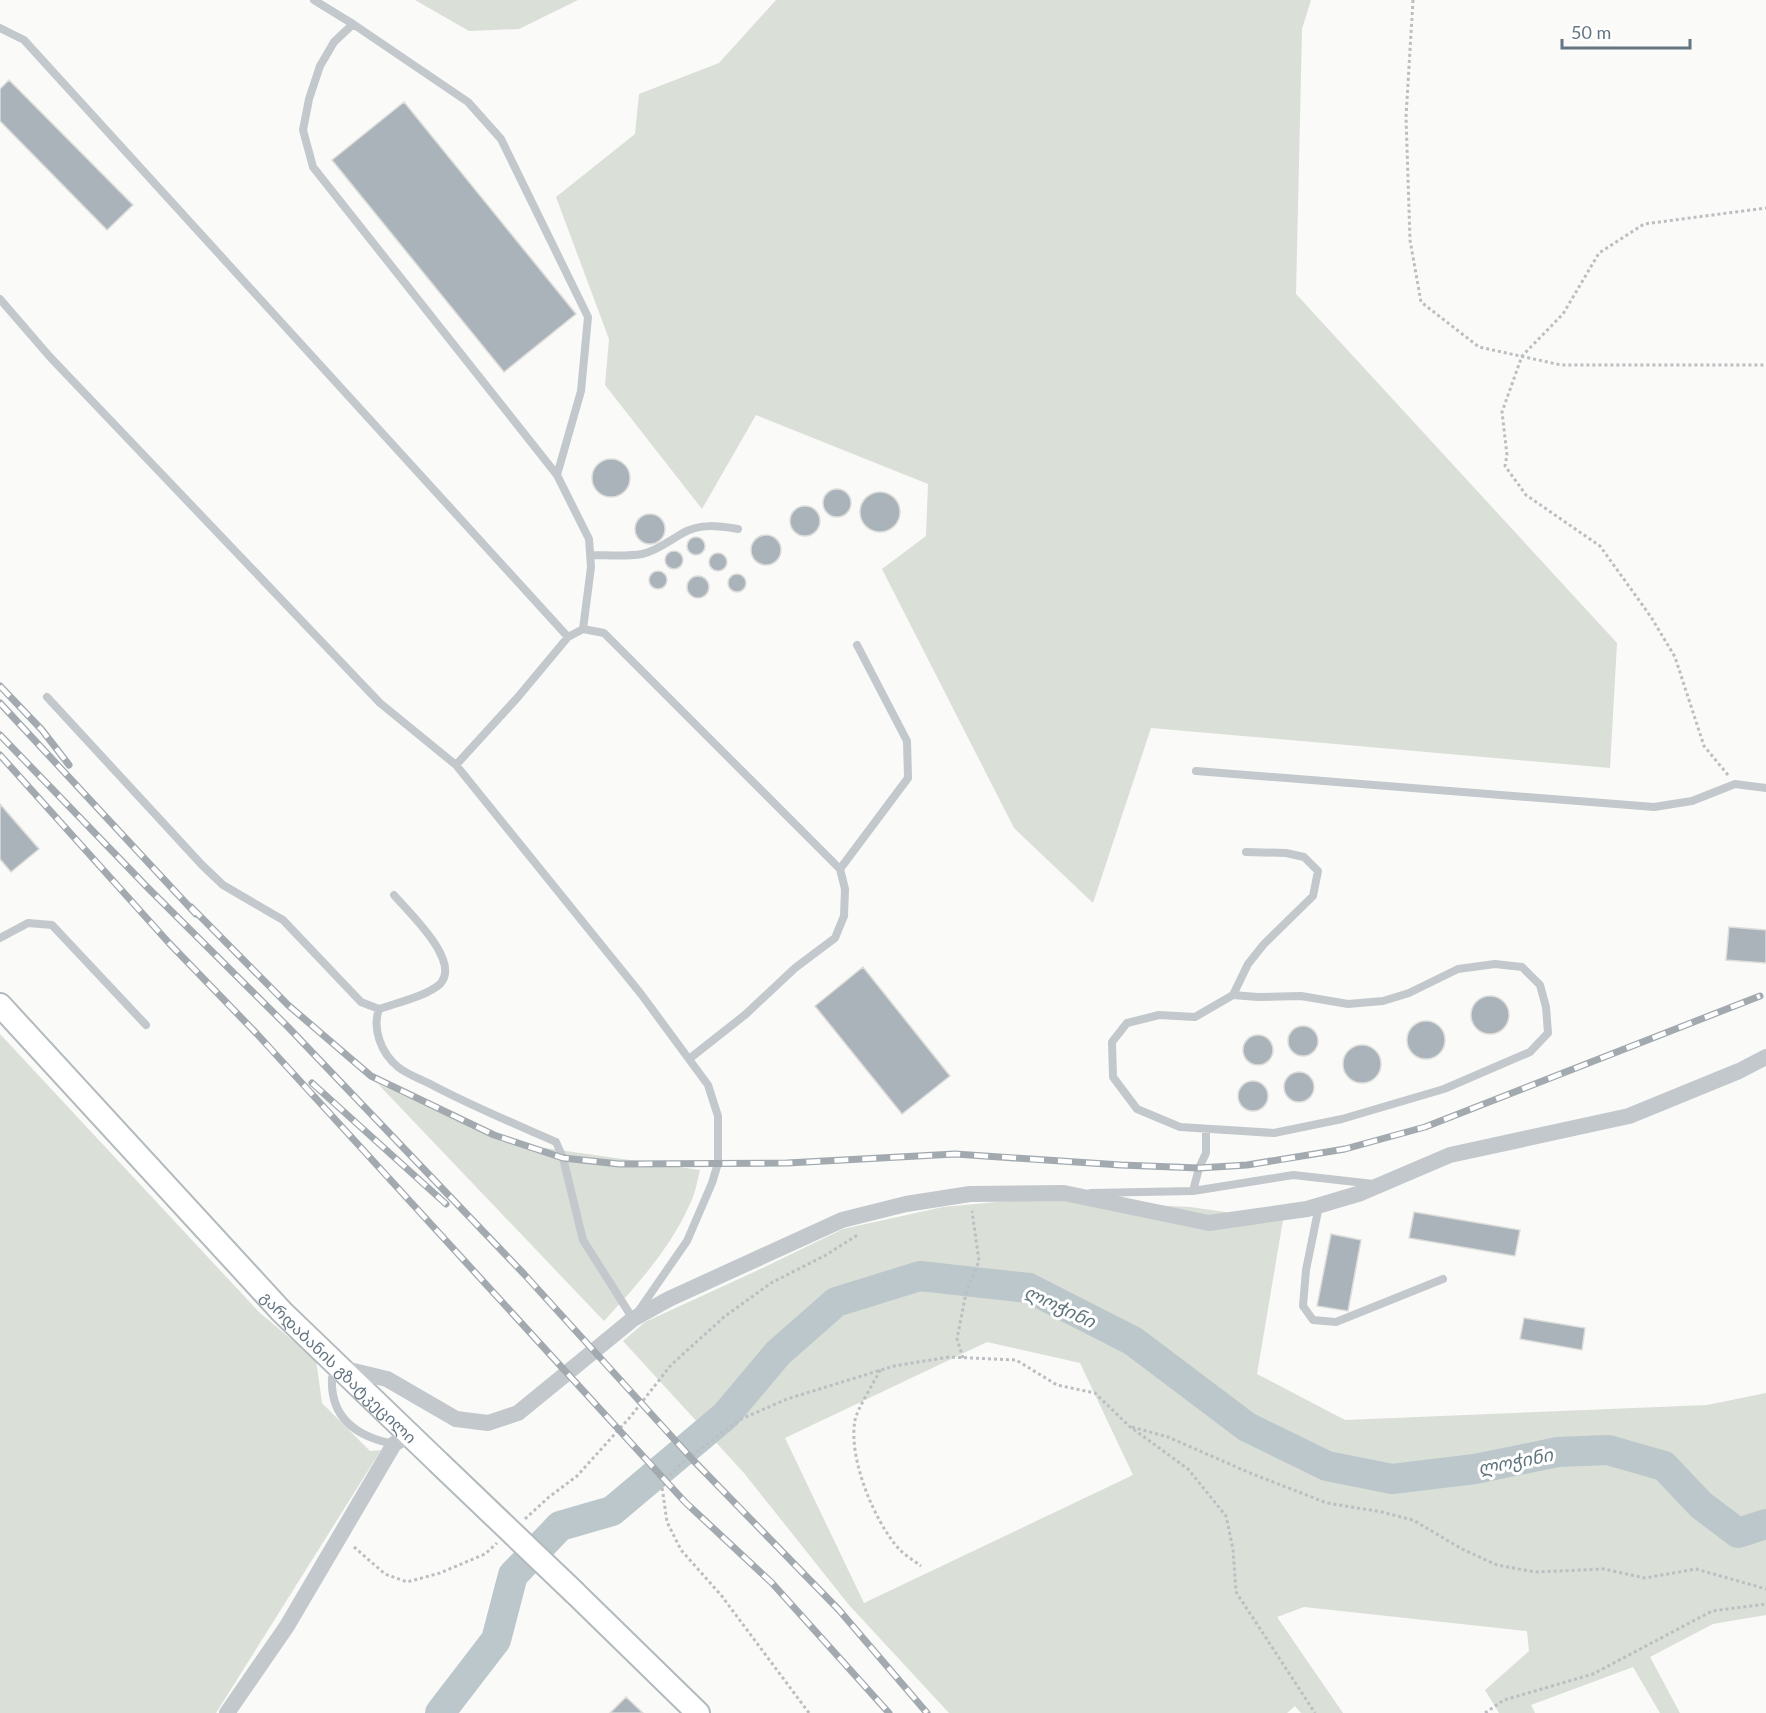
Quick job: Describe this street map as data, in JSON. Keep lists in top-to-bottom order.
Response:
{
  "streets": {
    "main road": ["გარდაბანის გზატკეცილი"]
  },
  "water": ["ლოჭინი"],
  "scale_bar": "50 m"
}
